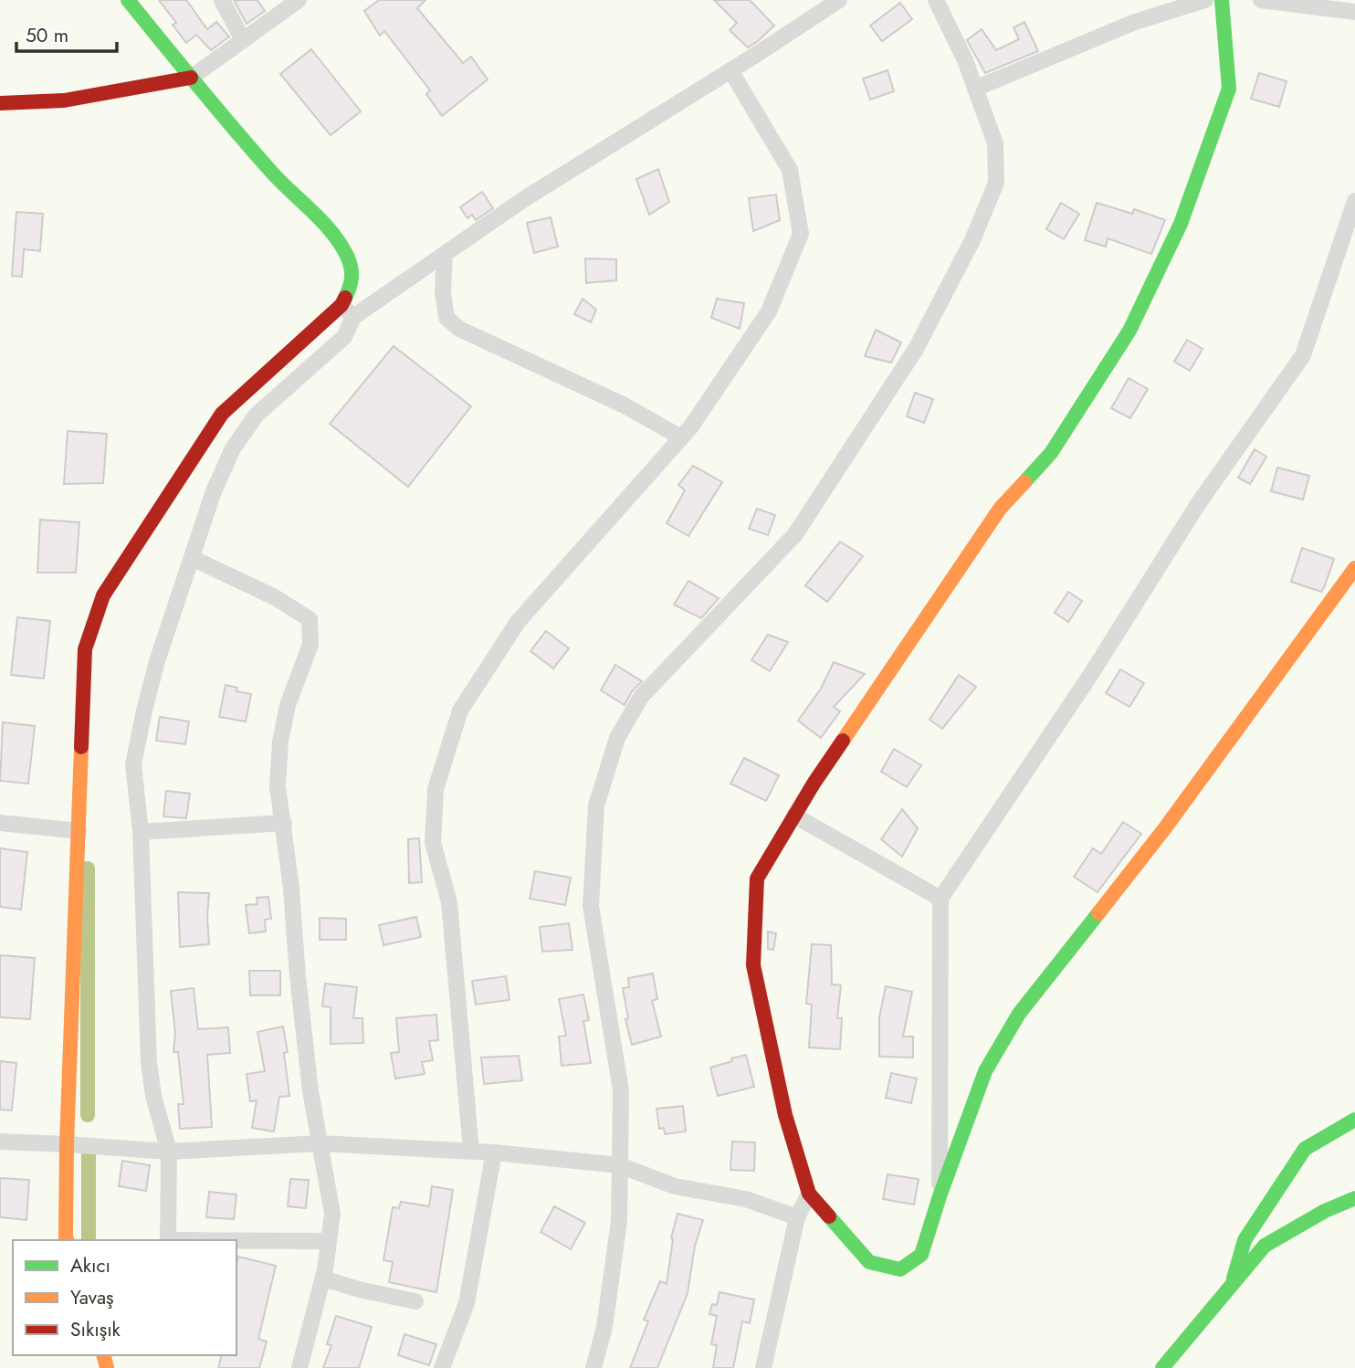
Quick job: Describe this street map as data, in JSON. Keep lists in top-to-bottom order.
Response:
{
  "legend": ["Akıcı", "Yavaş", "Sıkışık"],
  "scale_bar": "50 m"
}
